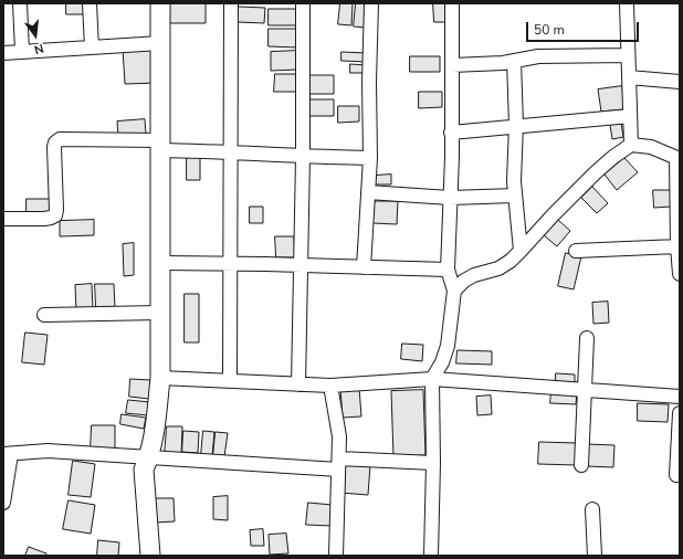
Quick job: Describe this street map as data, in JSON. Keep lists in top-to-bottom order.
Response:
{
  "scale_bar": "50 m",
  "north": "bottom"
}
